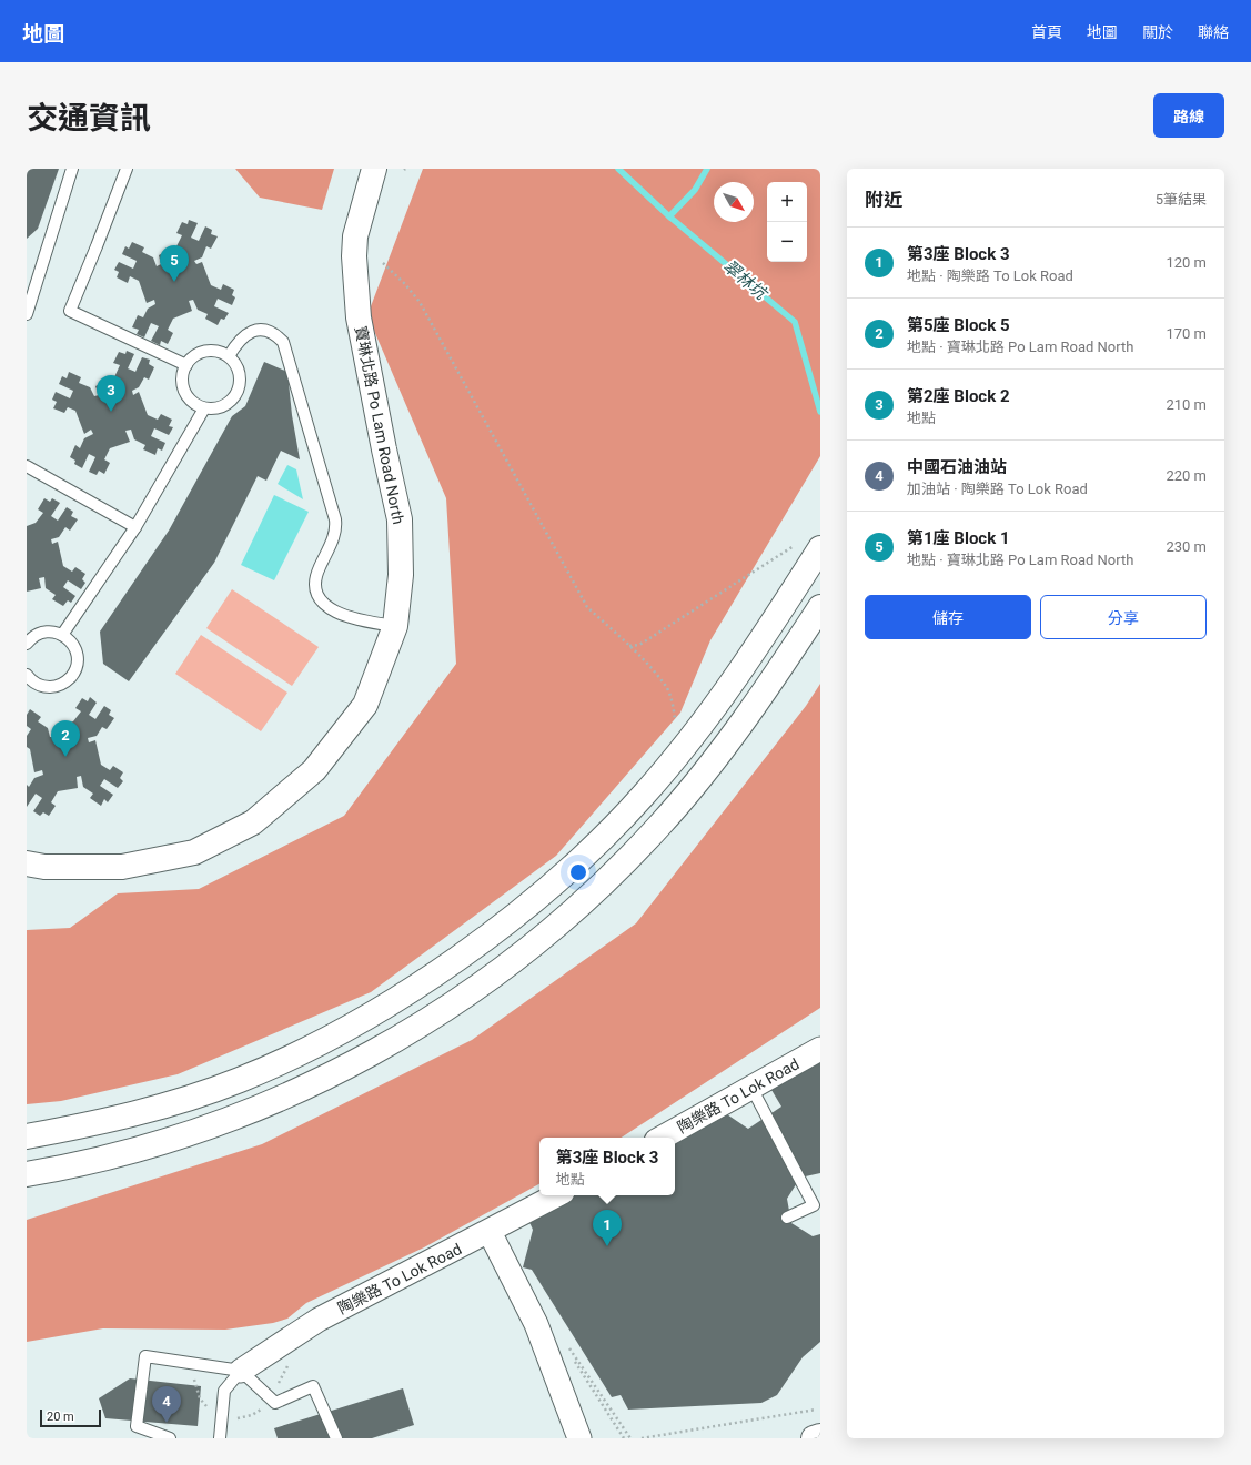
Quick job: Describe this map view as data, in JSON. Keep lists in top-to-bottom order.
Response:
{
  "streets": {
    "main road": ["寶琳北路 Po Lam Road North"],
    "street": ["陶樂路 To Lok Road"]
  },
  "water": ["翠林坑"],
  "scale_bar": "20 m",
  "north": "bottom right",
  "page": {
    "header": "地圖",
    "nav": [
      "首頁",
      "地圖",
      "關於",
      "聯絡"
    ],
    "title": "交通資訊",
    "buttons": [
      "路線",
      ["儲存", "分享"]
    ],
    "heading": ["附近", "5筆結果"],
    "map_buttons": ["+", "−"],
    "list": [
      {
        "mark": "1",
        "name": "第3座 Block 3",
        "note": "地點 · 陶樂路 To Lok Road",
        "value": "120 m"
      },
      {
        "mark": "2",
        "name": "第5座 Block 5",
        "note": "地點 · 寶琳北路 Po Lam Road North",
        "value": "170 m"
      },
      {
        "mark": "3",
        "name": "第2座 Block 2",
        "note": "地點",
        "value": "210 m"
      },
      {
        "mark": "4",
        "name": "中國石油油站",
        "note": "加油站 · 陶樂路 To Lok Road",
        "value": "220 m"
      },
      {
        "mark": "5",
        "name": "第1座 Block 1",
        "note": "地點 · 寶琳北路 Po Lam Road North",
        "value": "230 m"
      }
    ],
    "pins": [
      "5",
      "3",
      "2",
      "1",
      "4"
    ],
    "popup": ["第3座 Block 3", "地點"],
    "scale": "20 m"
  }
}
